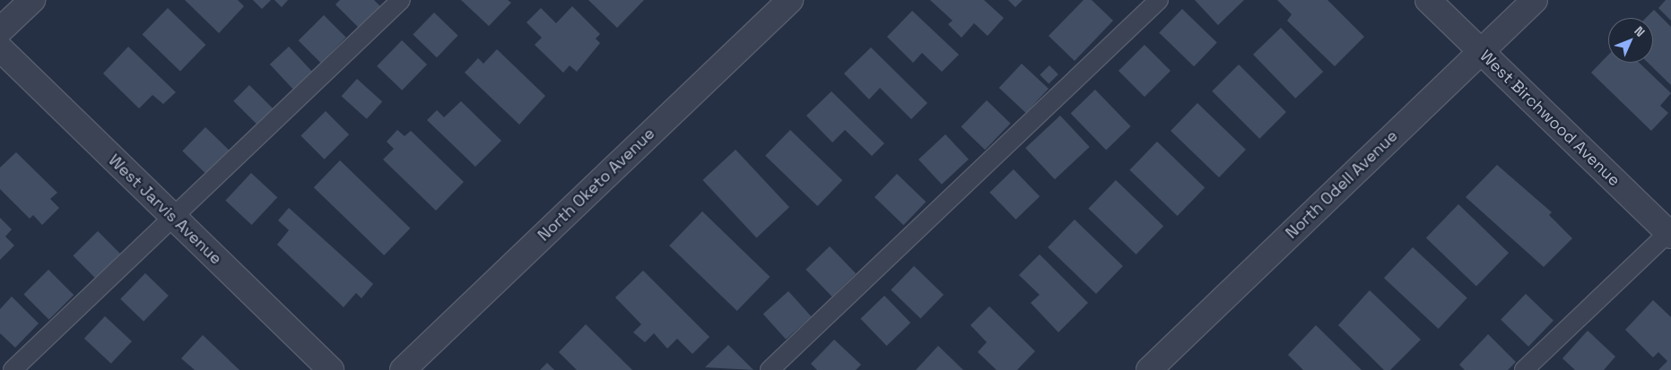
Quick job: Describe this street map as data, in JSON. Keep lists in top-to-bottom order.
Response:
{
  "streets": {
    "street": [
      "West Birchwood Avenue",
      "North Oketo Avenue",
      "North Odell Avenue",
      "West Jarvis Avenue"
    ]
  },
  "crossings": [
    ["West Birchwood Avenue", "North Odell Avenue"]
  ],
  "north": "top right"
}
